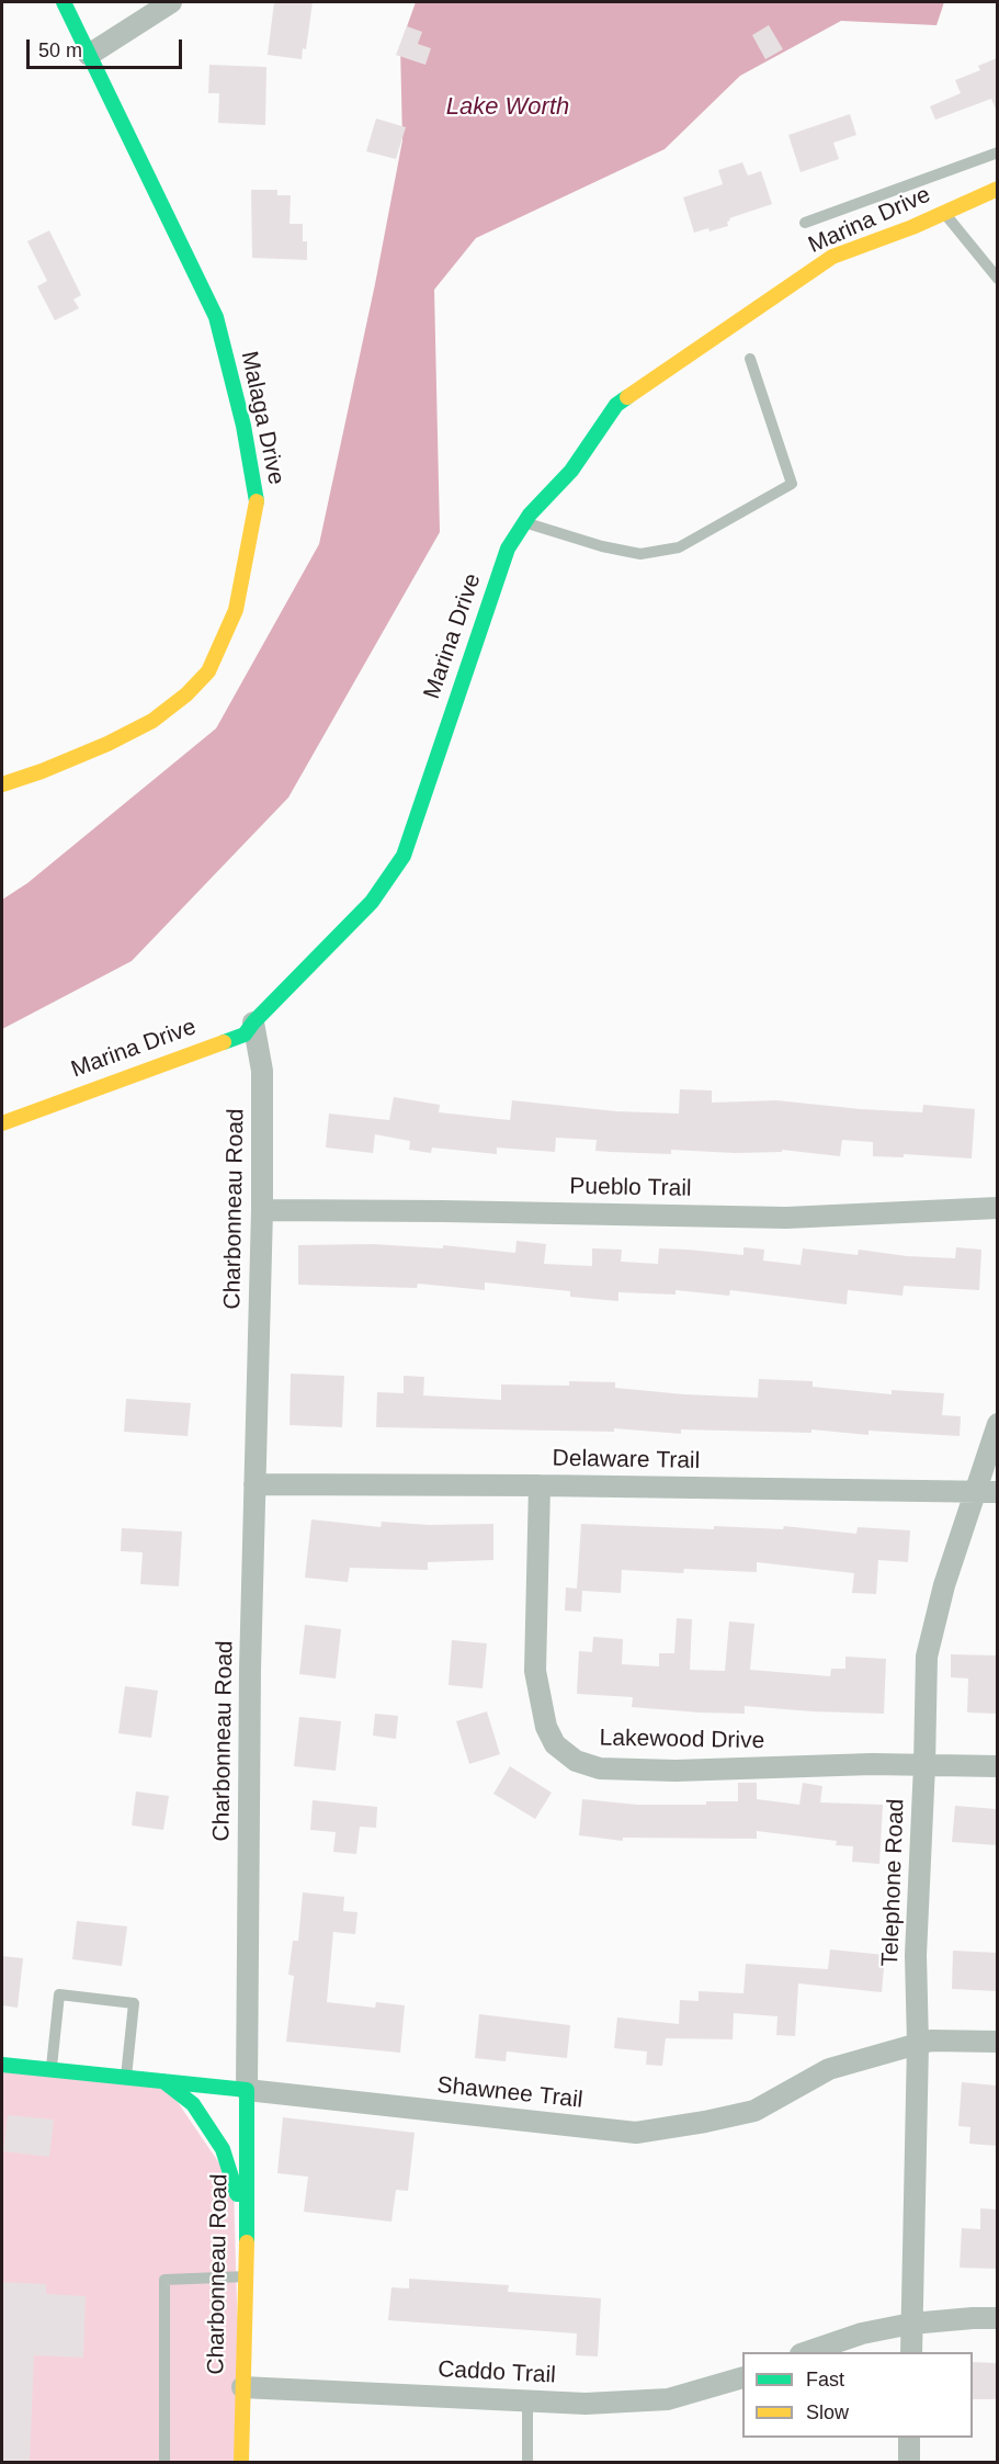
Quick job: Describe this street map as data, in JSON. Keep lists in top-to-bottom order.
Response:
{
  "streets": {
    "street": [
      "Marina Drive",
      "Malaga Drive",
      "Pueblo Trail",
      "Charbonneau Road",
      "Delaware Trail",
      "Lakewood Drive",
      "Telephone Road",
      "Shawnee Trail",
      "Caddo Trail"
    ]
  },
  "crossings": [
    ["Marina Drive", "Charbonneau Road"],
    ["Pueblo Trail", "Charbonneau Road"],
    ["Charbonneau Road", "Delaware Trail"],
    ["Charbonneau Road", "Shawnee Trail"],
    ["Charbonneau Road", "Caddo Trail"],
    ["Delaware Trail", "Lakewood Drive"],
    ["Delaware Trail", "Telephone Road"],
    ["Lakewood Drive", "Telephone Road"],
    ["Telephone Road", "Shawnee Trail"]
  ],
  "water": ["Lake Worth"],
  "legend": ["Fast", "Slow"],
  "scale_bar": "50 m"
}
